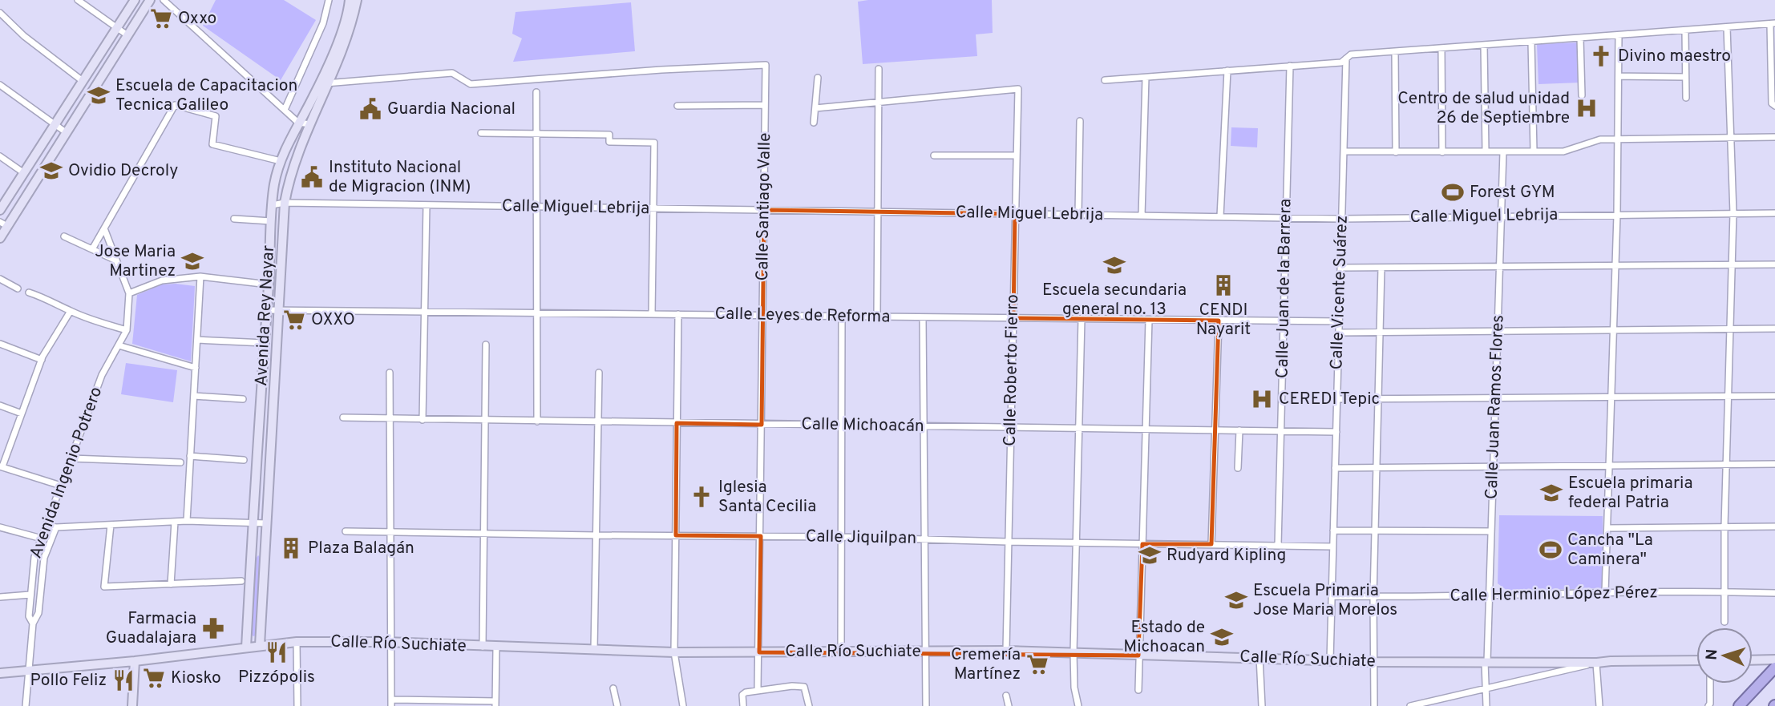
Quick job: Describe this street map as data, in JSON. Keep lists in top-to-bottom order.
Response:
{
  "streets": {
    "main road": ["Avenida Rey Nayar", "Calle Río Suchiate"],
    "street": [
      "Calle Santiago Valle",
      "Calle Miguel Lebrija",
      "Calle Juan de la Barrera",
      "Calle Vicente Suárez",
      "Calle Leyes de Reforma",
      "Calle Roberto Fierro",
      "Calle Juan Ramos Flores",
      "Calle Michoacán",
      "Avenida Ingenio Potrero",
      "Calle Jiquilpan",
      "Calle Herminio López Pérez"
    ]
  },
  "crossings": [
    ["Calle Santiago Valle", "Calle Miguel Lebrija"],
    ["Calle Santiago Valle", "Avenida Rey Nayar"],
    ["Calle Santiago Valle", "Calle Leyes de Reforma"],
    ["Calle Santiago Valle", "Calle Michoacán"],
    ["Calle Santiago Valle", "Calle Jiquilpan"],
    ["Calle Santiago Valle", "Calle Río Suchiate"],
    ["Calle Miguel Lebrija", "Calle Juan de la Barrera"],
    ["Calle Miguel Lebrija", "Calle Vicente Suárez"],
    ["Calle Miguel Lebrija", "Avenida Rey Nayar"],
    ["Calle Miguel Lebrija", "Calle Roberto Fierro"],
    ["Calle Miguel Lebrija", "Calle Juan Ramos Flores"],
    ["Calle Juan de la Barrera", "Calle Leyes de Reforma"],
    ["Calle Juan de la Barrera", "Calle Michoacán"],
    ["Calle Juan de la Barrera", "Calle Jiquilpan"],
    ["Calle Vicente Suárez", "Calle Leyes de Reforma"],
    ["Calle Vicente Suárez", "Calle Michoacán"],
    ["Calle Vicente Suárez", "Calle Jiquilpan"],
    ["Calle Vicente Suárez", "Calle Herminio López Pérez"],
    ["Calle Vicente Suárez", "Calle Río Suchiate"],
    ["Avenida Rey Nayar", "Calle Leyes de Reforma"],
    ["Avenida Rey Nayar", "Calle Río Suchiate"],
    ["Calle Leyes de Reforma", "Calle Roberto Fierro"],
    ["Calle Roberto Fierro", "Calle Michoacán"],
    ["Calle Roberto Fierro", "Calle Jiquilpan"],
    ["Calle Roberto Fierro", "Calle Río Suchiate"],
    ["Calle Juan Ramos Flores", "Calle Herminio López Pérez"],
    ["Calle Juan Ramos Flores", "Calle Río Suchiate"]
  ],
  "places": {
    "supermarket": [
      "Oxxo",
      "OXXO",
      "Cremería Martínez",
      "Kiosko"
    ],
    "church": ["Divino maestro", "Iglesia Santa Cecilia"],
    "school or university": [
      "Escuela de Capacitacion Tecnica Galileo",
      "Ovidio Decroly",
      "Jose Maria Martinez",
      "Escuela secundaria general no. 13",
      "Escuela primaria federal Patria",
      "Rudyard Kipling",
      "Escuela Primaria Jose Maria Morelos",
      "Estado de Michoacan"
    ],
    "hospital": ["Centro de salud unidad 26 de Septiembre", "CEREDI Tepic"],
    "public building": ["Guardia Nacional", "Instituto Nacional de Migracion (INM)"],
    "sports": ["Forest GYM", "Cancha \"La Caminera\""],
    "building": ["CENDI Nayarit", "Plaza Balagán"],
    "pharmacy": ["Farmacia Guadalajara"],
    "restaurant": ["Pizzópolis", "Pollo Feliz"]
  },
  "north": "left"
}
